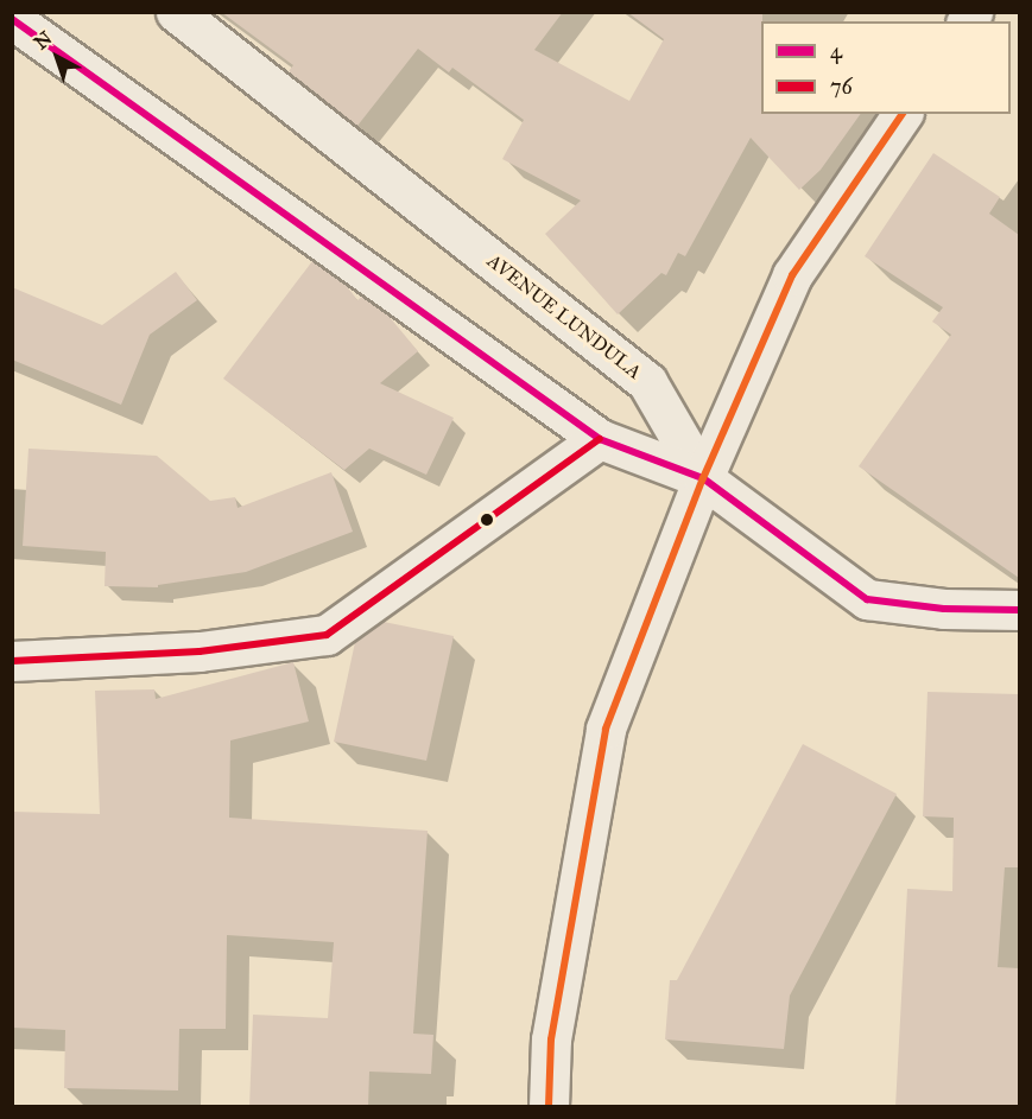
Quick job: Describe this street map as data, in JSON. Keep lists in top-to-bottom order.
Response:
{
  "streets": {
    "street": ["AVENUE LUNDULA"]
  },
  "lines": ["transit line 4", "transit line 76"],
  "legend": ["4", "76"],
  "north": "top left"
}
